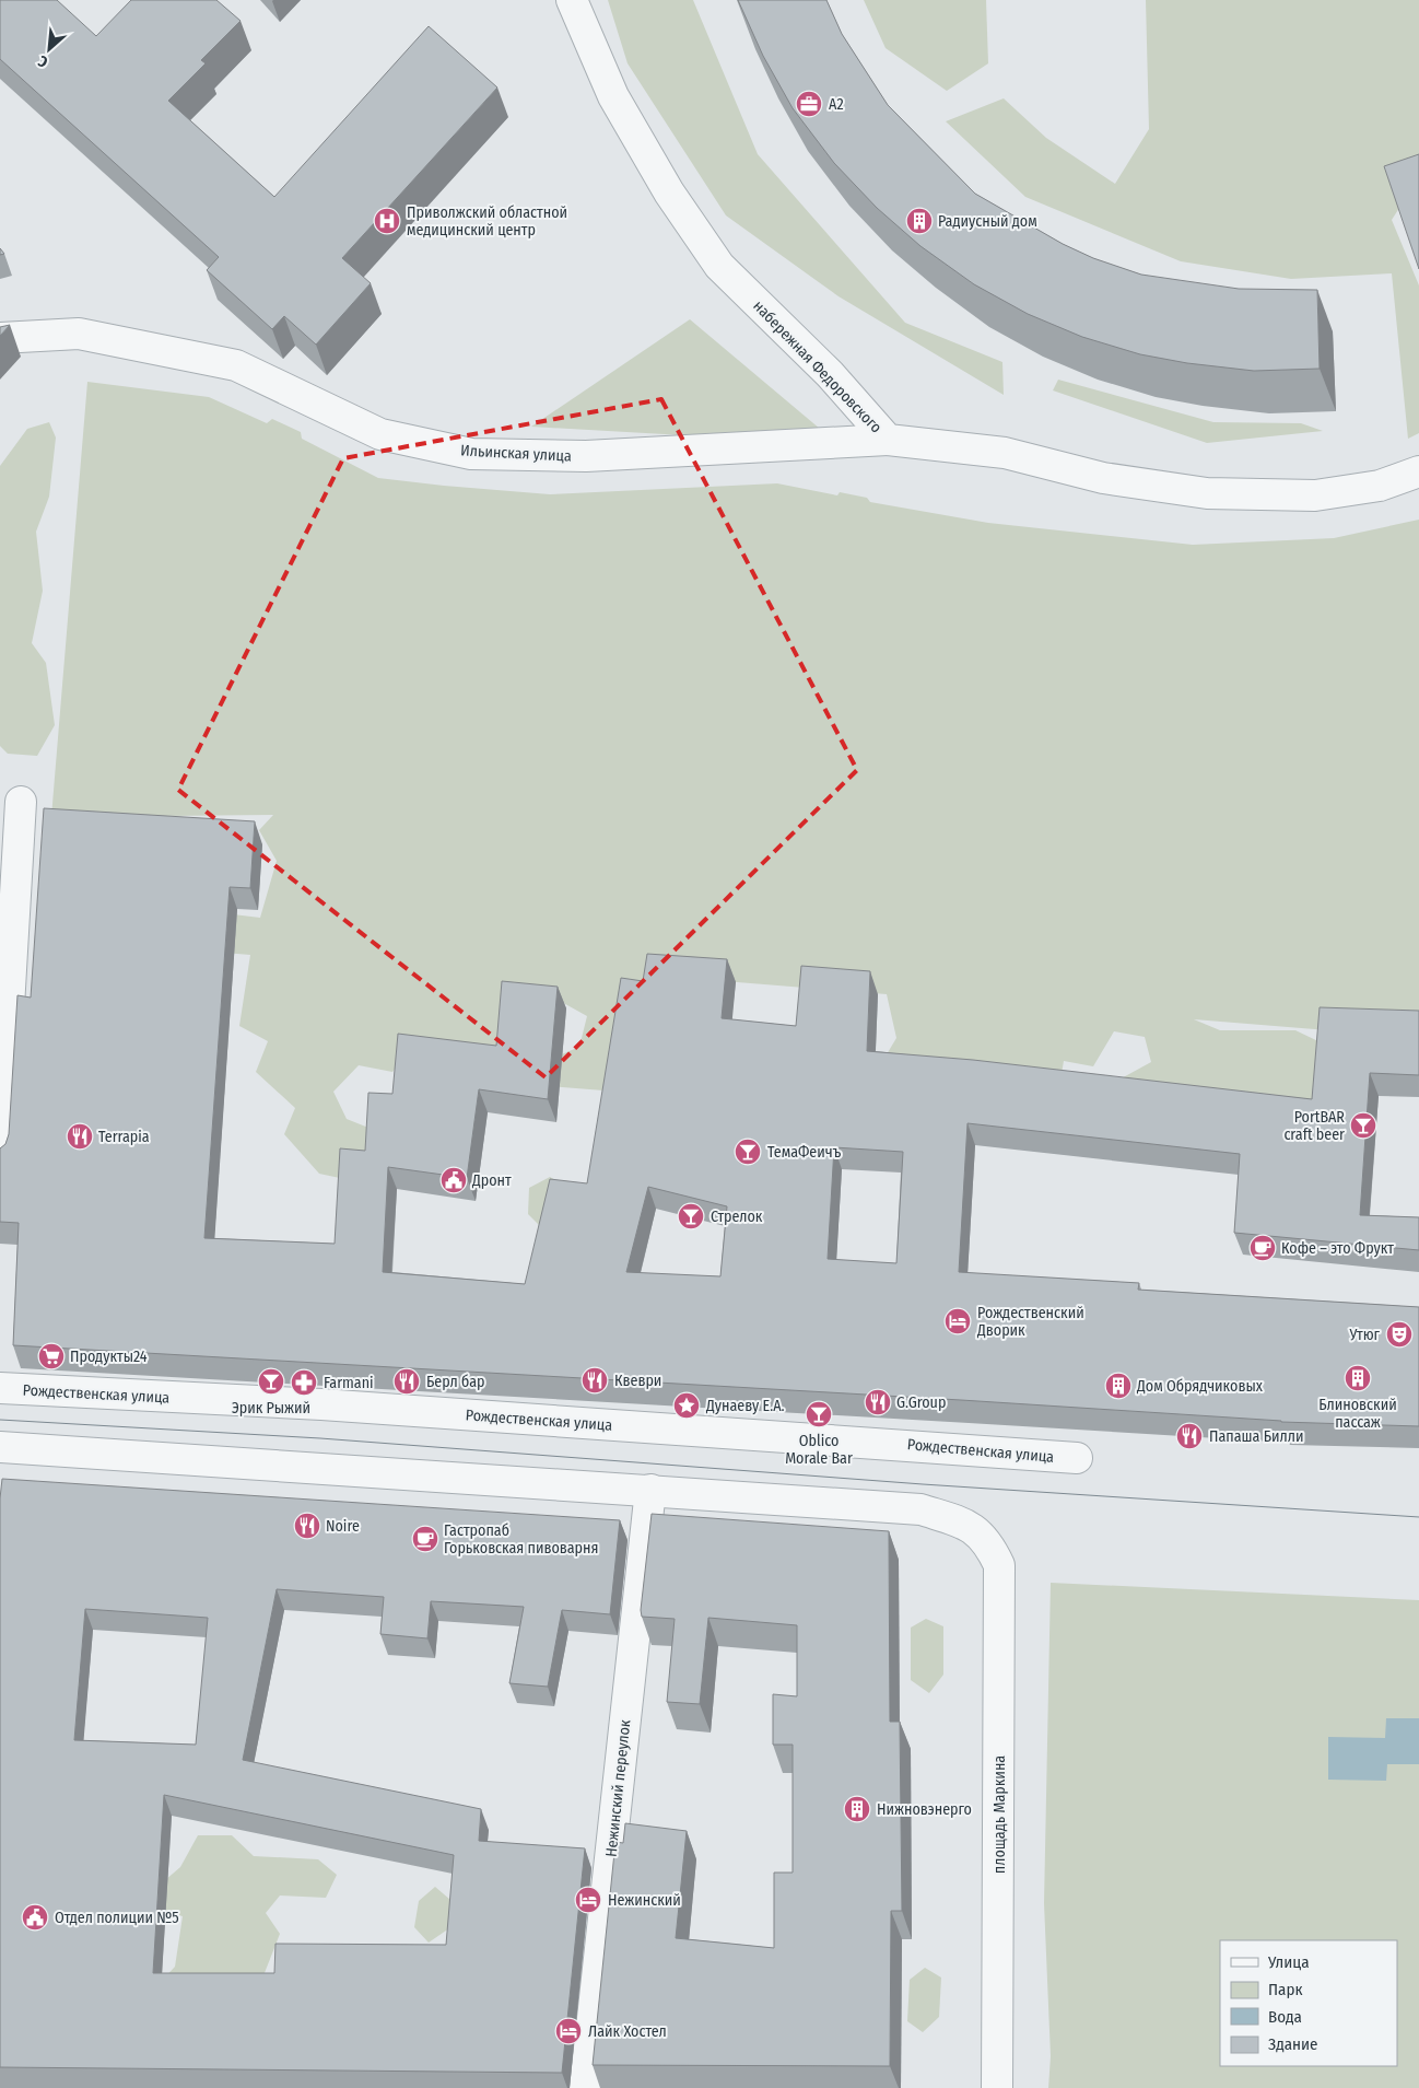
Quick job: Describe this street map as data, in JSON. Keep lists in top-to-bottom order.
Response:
{
  "streets": {
    "street": [
      "набережная Федоровского",
      "Ильинская улица",
      "Рождественская улица",
      "Нежинский переулок",
      "площадь Маркина"
    ]
  },
  "crossings": [
    ["набережная Федоровского", "Ильинская улица"],
    ["Нежинский переулок", "площадь Маркина"]
  ],
  "places": {
    "office": ["А2"],
    "hospital": ["Приволжский областной медицинский центр"],
    "building": [
      "Радиусный дом",
      "Блиновский пассаж",
      "Дом Обрядчиковых",
      "Нижновэнерго"
    ],
    "bar": [
      "PortBAR craft beer",
      "ТемаФеичъ",
      "Стрелок",
      "Эрик Рыжий",
      "Oblico Morale Bar"
    ],
    "restaurant": [
      "Terrapia",
      "Квеври",
      "Берл бар",
      "G.Group",
      "Папаша Билли",
      "Noire"
    ],
    "public building": ["Дронт", "Отдел полиции №5"],
    "cafe": ["Кофе – это Фрукт", "Гастропаб Горьковская пивоварня"],
    "hotel": ["Рождественский Дворик", "Нежинский", "Лайк Хостел"],
    "theatre": ["Утюг"],
    "supermarket": ["Продукты24"],
    "pharmacy": ["Farmani"],
    "place": ["Дунаеву Е.А."]
  },
  "legend": [
    "Улица",
    "Парк",
    "Вода",
    "Здание"
  ],
  "north": "bottom left"
}
